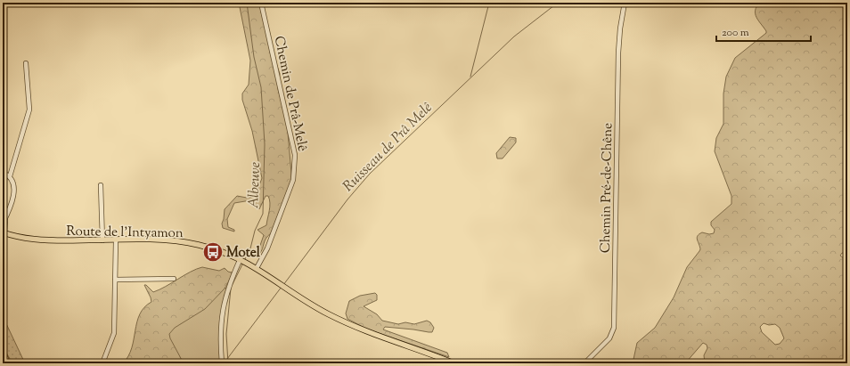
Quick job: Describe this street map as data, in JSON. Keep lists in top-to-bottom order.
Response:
{
  "streets": {
    "main road": ["Route de l'Intyamon"],
    "street": ["Chemin de Prâ-Melê", "Chemin Pré-de-Chêne"]
  },
  "crossings": [
    ["Chemin de Prâ-Melê", "Route de l'Intyamon"]
  ],
  "water": ["Ruisseau de Prâ Melê", "Albeuve"],
  "places": {
    "bus stop": ["Motel"]
  },
  "scale_bar": "200 m"
}
